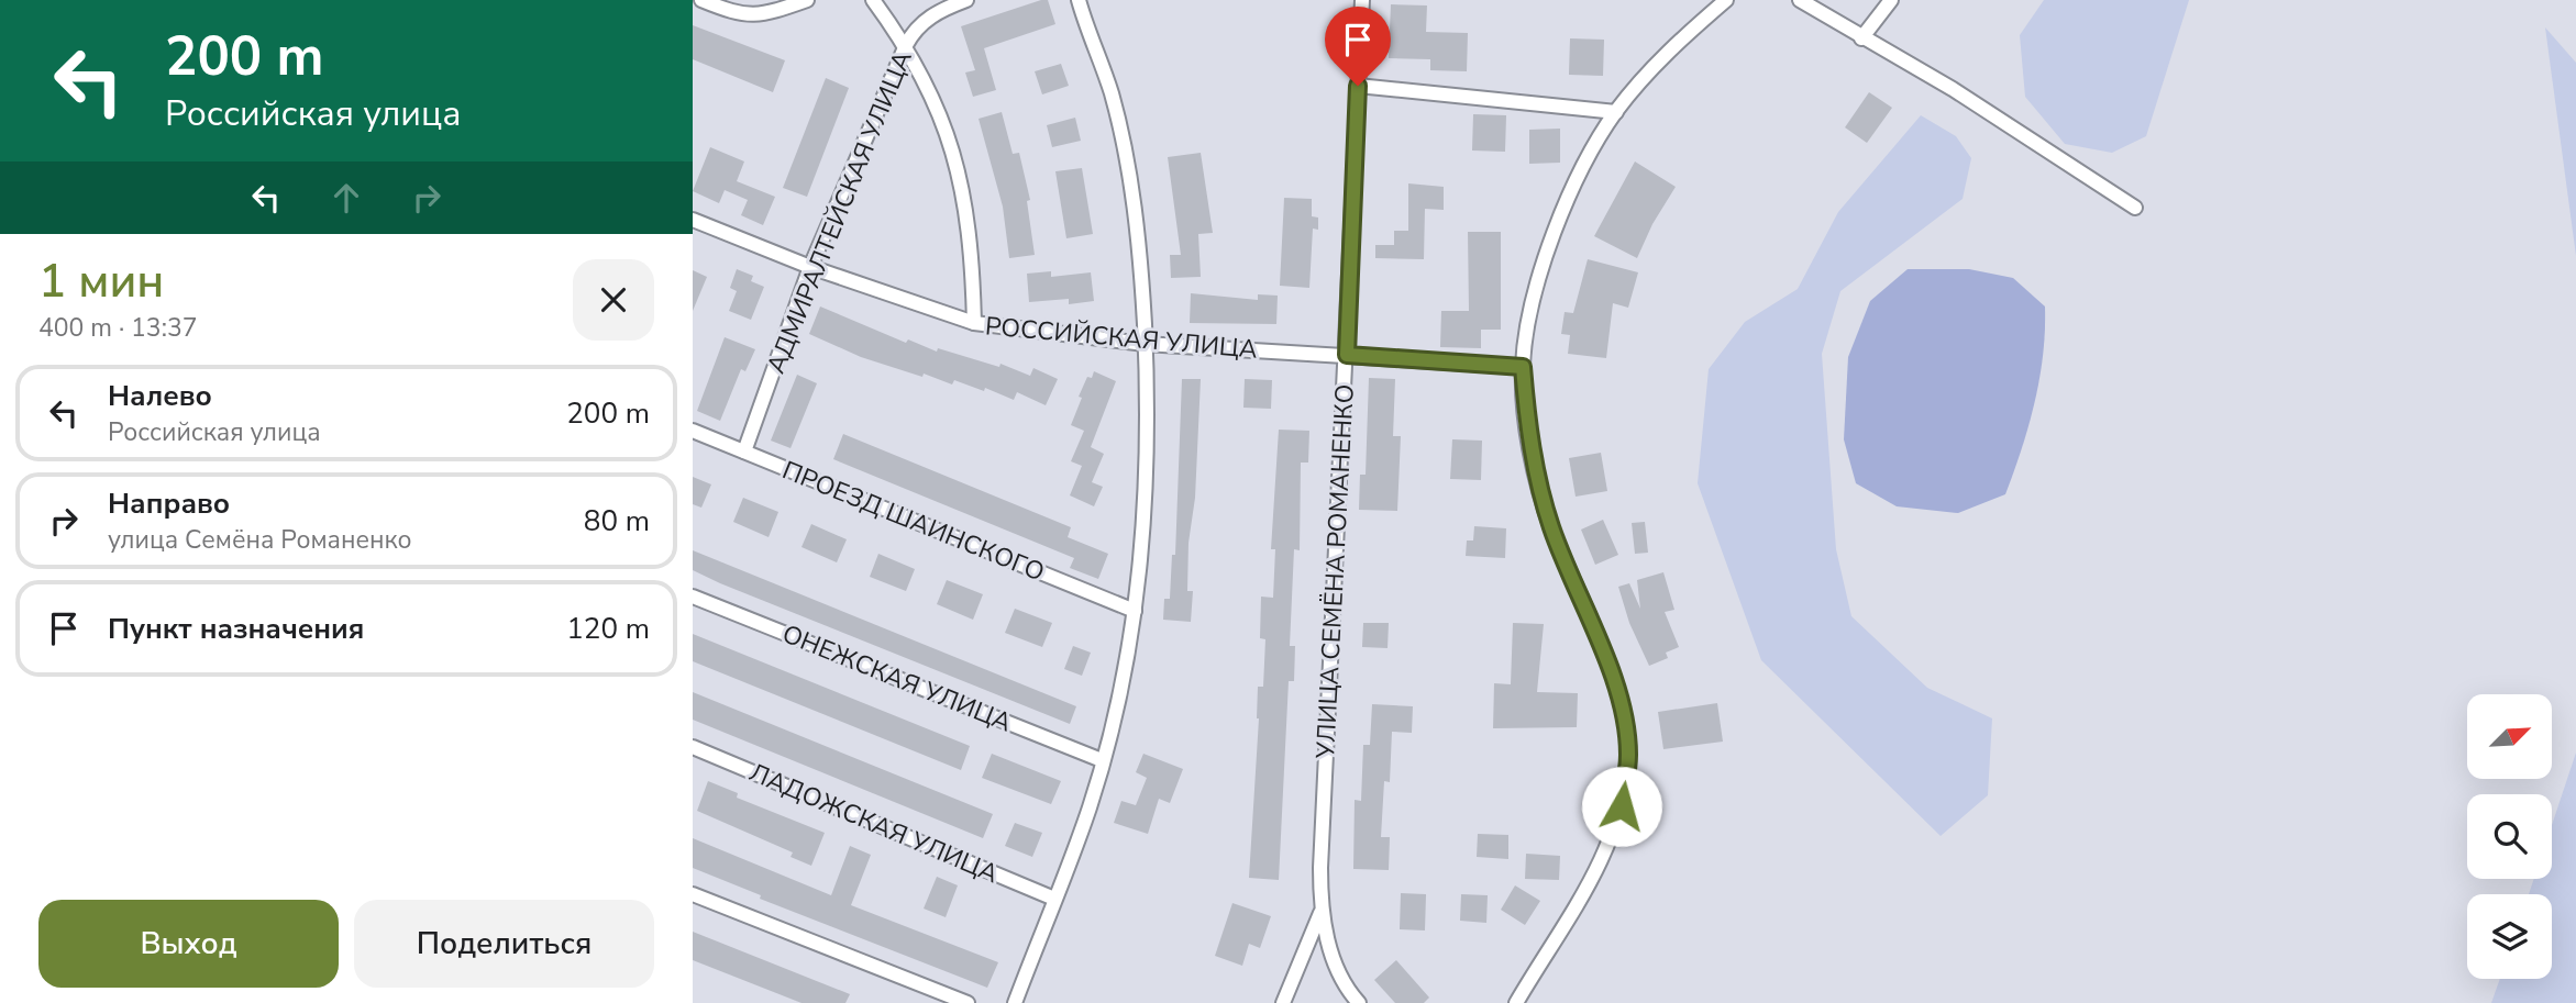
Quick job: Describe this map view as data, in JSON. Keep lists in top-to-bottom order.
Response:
{
  "streets": {
    "street": [
      "АДМИРАЛТЕЙСКАЯ УЛИЦА",
      "РОССИЙСКАЯ УЛИЦА",
      "ПРОЕЗД ШАИНСКОГО",
      "УЛИЦА СЕМЁНА РОМАНЕНКО",
      "ОНЕЖСКАЯ УЛИЦА",
      "ЛАДОЖСКАЯ УЛИЦА"
    ]
  },
  "crossings": [
    ["АДМИРАЛТЕЙСКАЯ УЛИЦА", "РОССИЙСКАЯ УЛИЦА"],
    ["АДМИРАЛТЕЙСКАЯ УЛИЦА", "ПРОЕЗД ШАИНСКОГО"],
    ["РОССИЙСКАЯ УЛИЦА", "УЛИЦА СЕМЁНА РОМАНЕНКО"]
  ],
  "north": "top right",
  "page": {
    "turn": ["200 m", "Российская улица"],
    "heading": ["1 мин", "400 m · 13:37"],
    "list": [
      {
        "name": "Налево",
        "note": "Российская улица",
        "value": "200 m"
      },
      {
        "name": "Направо",
        "note": "улица Семёна Романенко",
        "value": "80 m"
      },
      {
        "name": "Пункт назначения",
        "value": "120 m"
      }
    ],
    "buttons": ["Выход", "Поделиться"]
  }
}
